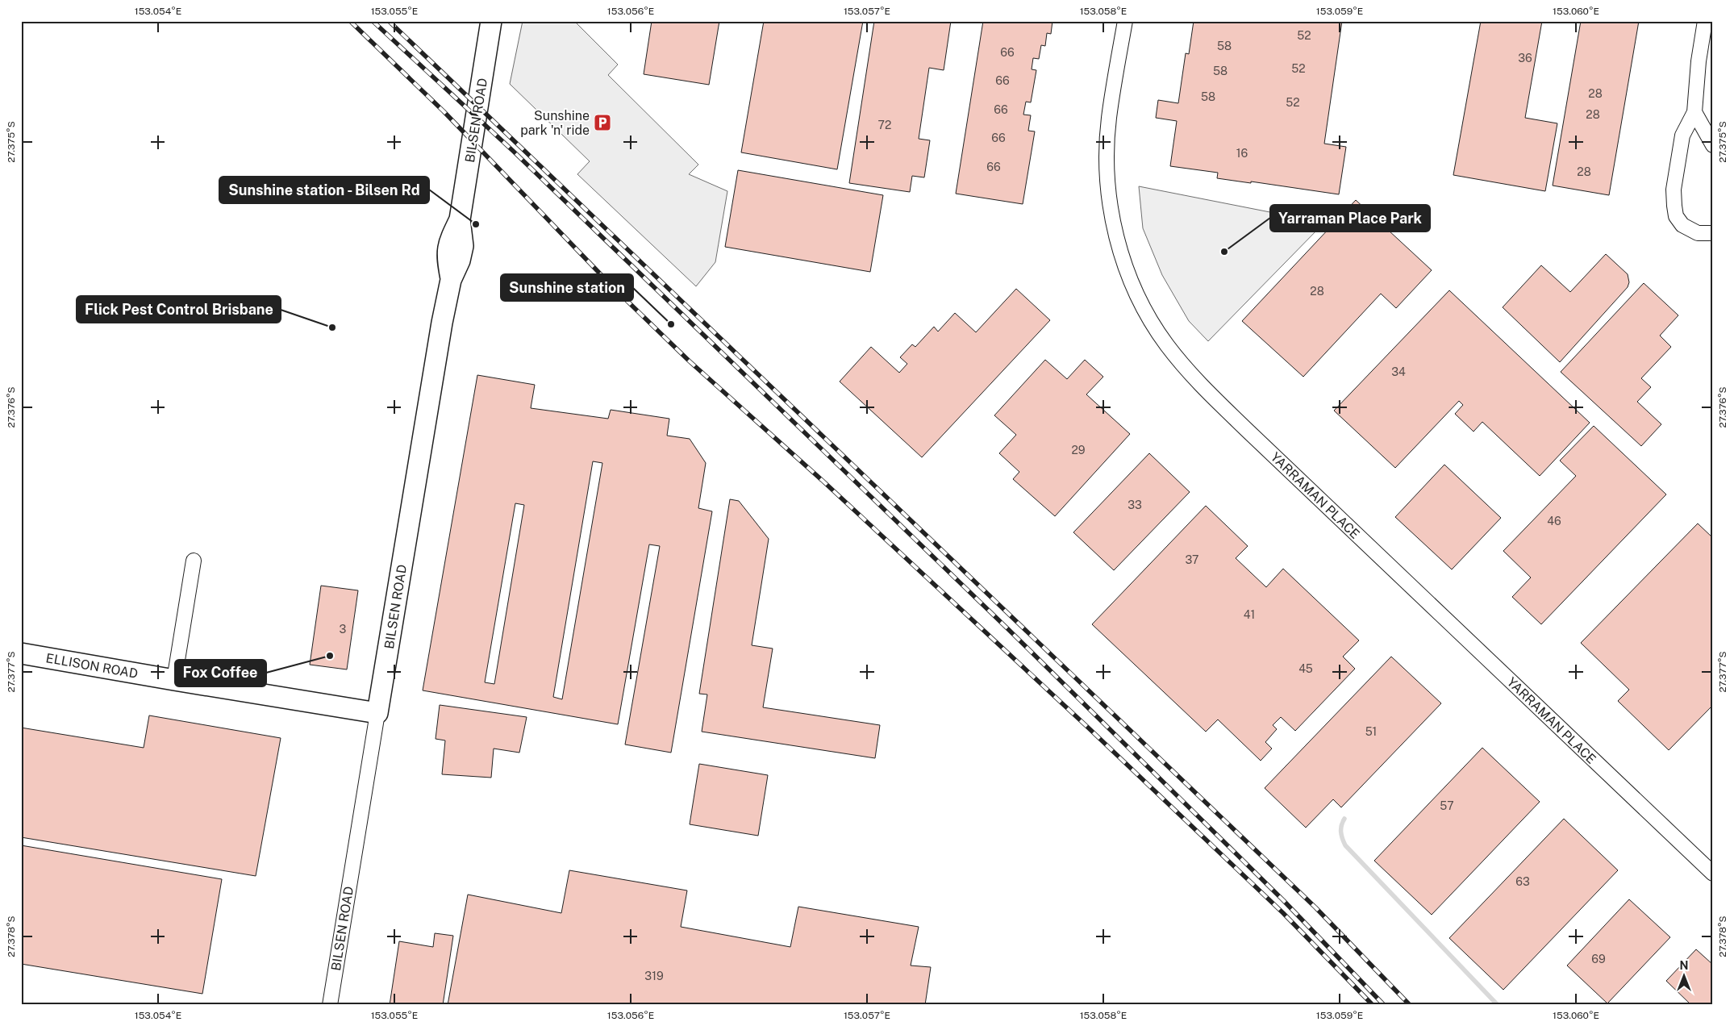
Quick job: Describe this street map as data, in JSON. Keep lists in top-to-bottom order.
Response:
{
  "streets": {
    "street": ["BILSEN ROAD", "YARRAMAN PLACE", "ELLISON ROAD"]
  },
  "crossings": [
    ["BILSEN ROAD", "ELLISON ROAD"]
  ],
  "places": {
    "parking": ["Sunshine park 'n' ride"],
    "other": [
      "Sunshine station - Bilsen Rd",
      "Yarraman Place Park",
      "Sunshine station",
      "Flick Pest Control Brisbane",
      "Fox Coffee"
    ]
  },
  "house_numbers": [
    "52",
    "58",
    "66",
    "36",
    "52",
    "58",
    "66",
    "28",
    "58",
    "52",
    "66",
    "28",
    "72",
    "66",
    "16",
    "66",
    "28",
    "28",
    "34",
    "29",
    "33",
    "46",
    "37",
    "41",
    "3",
    "45",
    "51",
    "57",
    "63",
    "69",
    "319"
  ],
  "north": "top",
  "coordinates": [
    "153.054°E",
    "153.055°E",
    "153.056°E",
    "153.057°E",
    "153.058°E",
    "153.059°E",
    "153.060°E",
    "27.375°S",
    "27.376°S",
    "27.377°S",
    "27.378°S"
  ]
}
